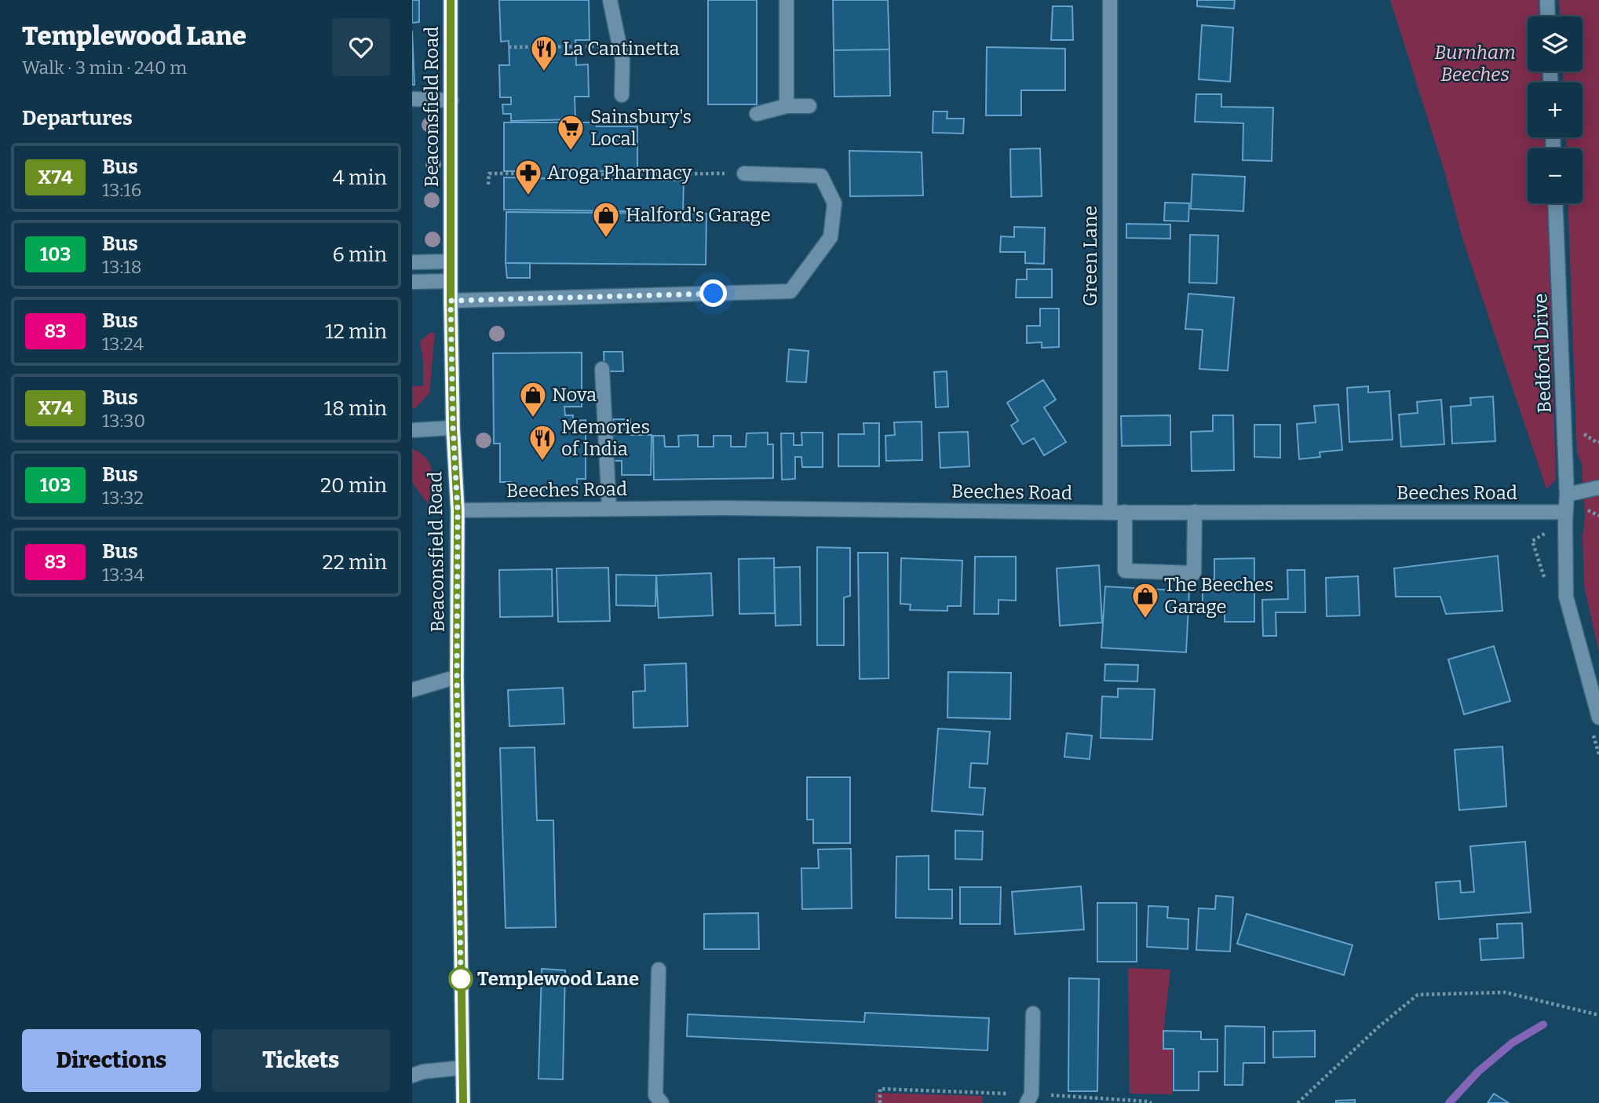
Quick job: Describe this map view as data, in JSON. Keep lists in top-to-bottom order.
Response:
{
  "streets": {
    "main road": ["Beaconsfield Road"],
    "street": ["Green Lane", "Bedford Drive", "Beeches Road"]
  },
  "crossings": [
    ["Beaconsfield Road", "Beeches Road"],
    ["Green Lane", "Beeches Road"],
    ["Bedford Drive", "Beeches Road"]
  ],
  "parks": ["Burnham Beeches"],
  "places": {
    "restaurant": ["La Cantinetta", "Memories of India"],
    "supermarket": ["Sainsbury's Local"],
    "pharmacy": ["Aroga Pharmacy"],
    "shop": ["Halford's Garage", "Nova", "The Beeches Garage"],
    "other": ["Templewood Lane"]
  },
  "lines": ["bus line X74"],
  "page": {
    "heading": [
      ["Templewood Lane", "Walk · 3 min · 240 m"],
      "Departures"
    ],
    "map_buttons": ["+", "−"],
    "list": [
      {
        "mark": "X74",
        "name": "Bus",
        "note": "13:16",
        "value": "4 min"
      },
      {
        "mark": "103",
        "name": "Bus",
        "note": "13:18",
        "value": "6 min"
      },
      {
        "mark": "83",
        "name": "Bus",
        "note": "13:24",
        "value": "12 min"
      },
      {
        "mark": "X74",
        "name": "Bus",
        "note": "13:30",
        "value": "18 min"
      },
      {
        "mark": "103",
        "name": "Bus",
        "note": "13:32",
        "value": "20 min"
      },
      {
        "mark": "83",
        "name": "Bus",
        "note": "13:34",
        "value": "22 min"
      }
    ],
    "buttons": ["Directions", "Tickets"]
  }
}
